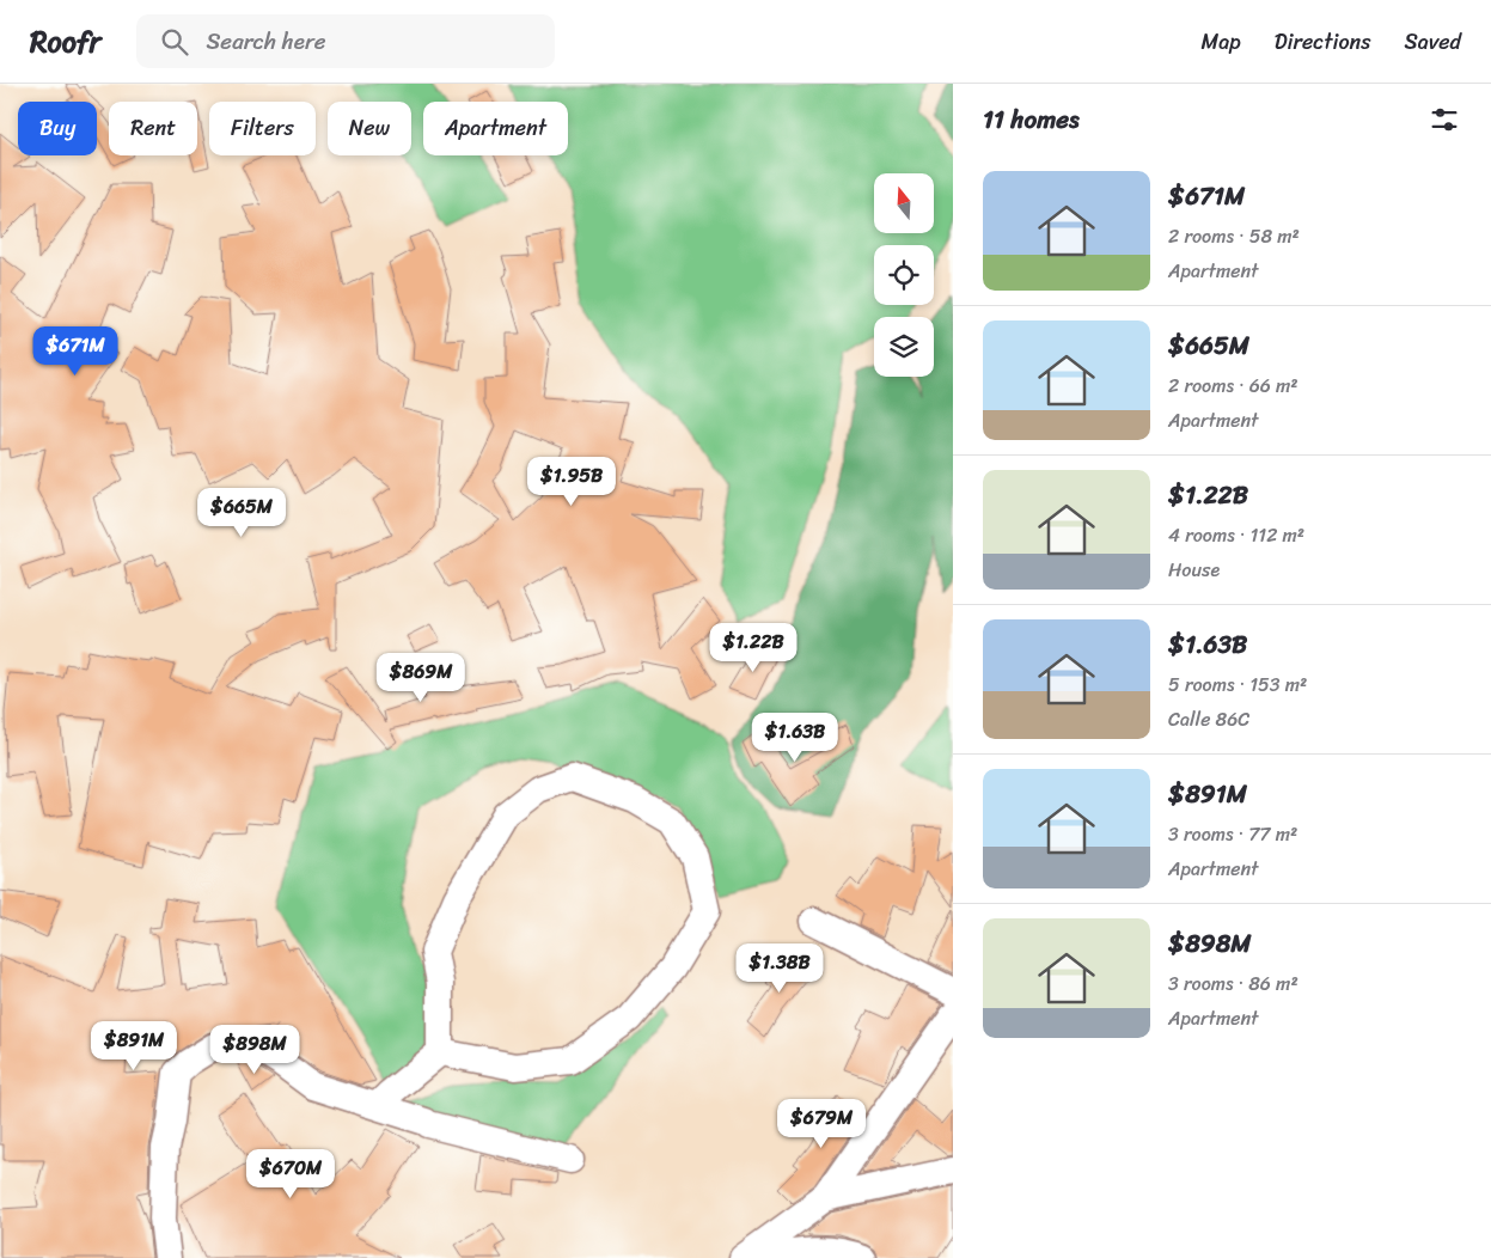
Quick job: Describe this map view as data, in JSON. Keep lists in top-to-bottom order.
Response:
{
  "north": "top",
  "page": {
    "header": "Roofr",
    "search": "Search here",
    "nav": ["Map", "Directions", "Saved"],
    "heading": "11 homes",
    "chip": [
      "Buy",
      "Rent",
      "Filters",
      "New",
      "Apartment"
    ],
    "list": [
      {
        "name": "$671M",
        "note": "2 rooms · 58 m² · Apartment"
      },
      {
        "name": "$665M",
        "note": "2 rooms · 66 m² · Apartment"
      },
      {
        "name": "$1.22B",
        "note": "4 rooms · 112 m² · House"
      },
      {
        "name": "$1.63B",
        "note": "5 rooms · 153 m² · Calle 86C"
      },
      {
        "name": "$891M",
        "note": "3 rooms · 77 m² · Apartment"
      },
      {
        "name": "$898M",
        "note": "3 rooms · 86 m² · Apartment"
      }
    ],
    "price": [
      "$671M",
      "$1.95B",
      "$665M",
      "$1.22B",
      "$869M",
      "$1.63B",
      "$1.38B",
      "$891M",
      "$898M",
      "$679M",
      "$670M"
    ]
  }
}
